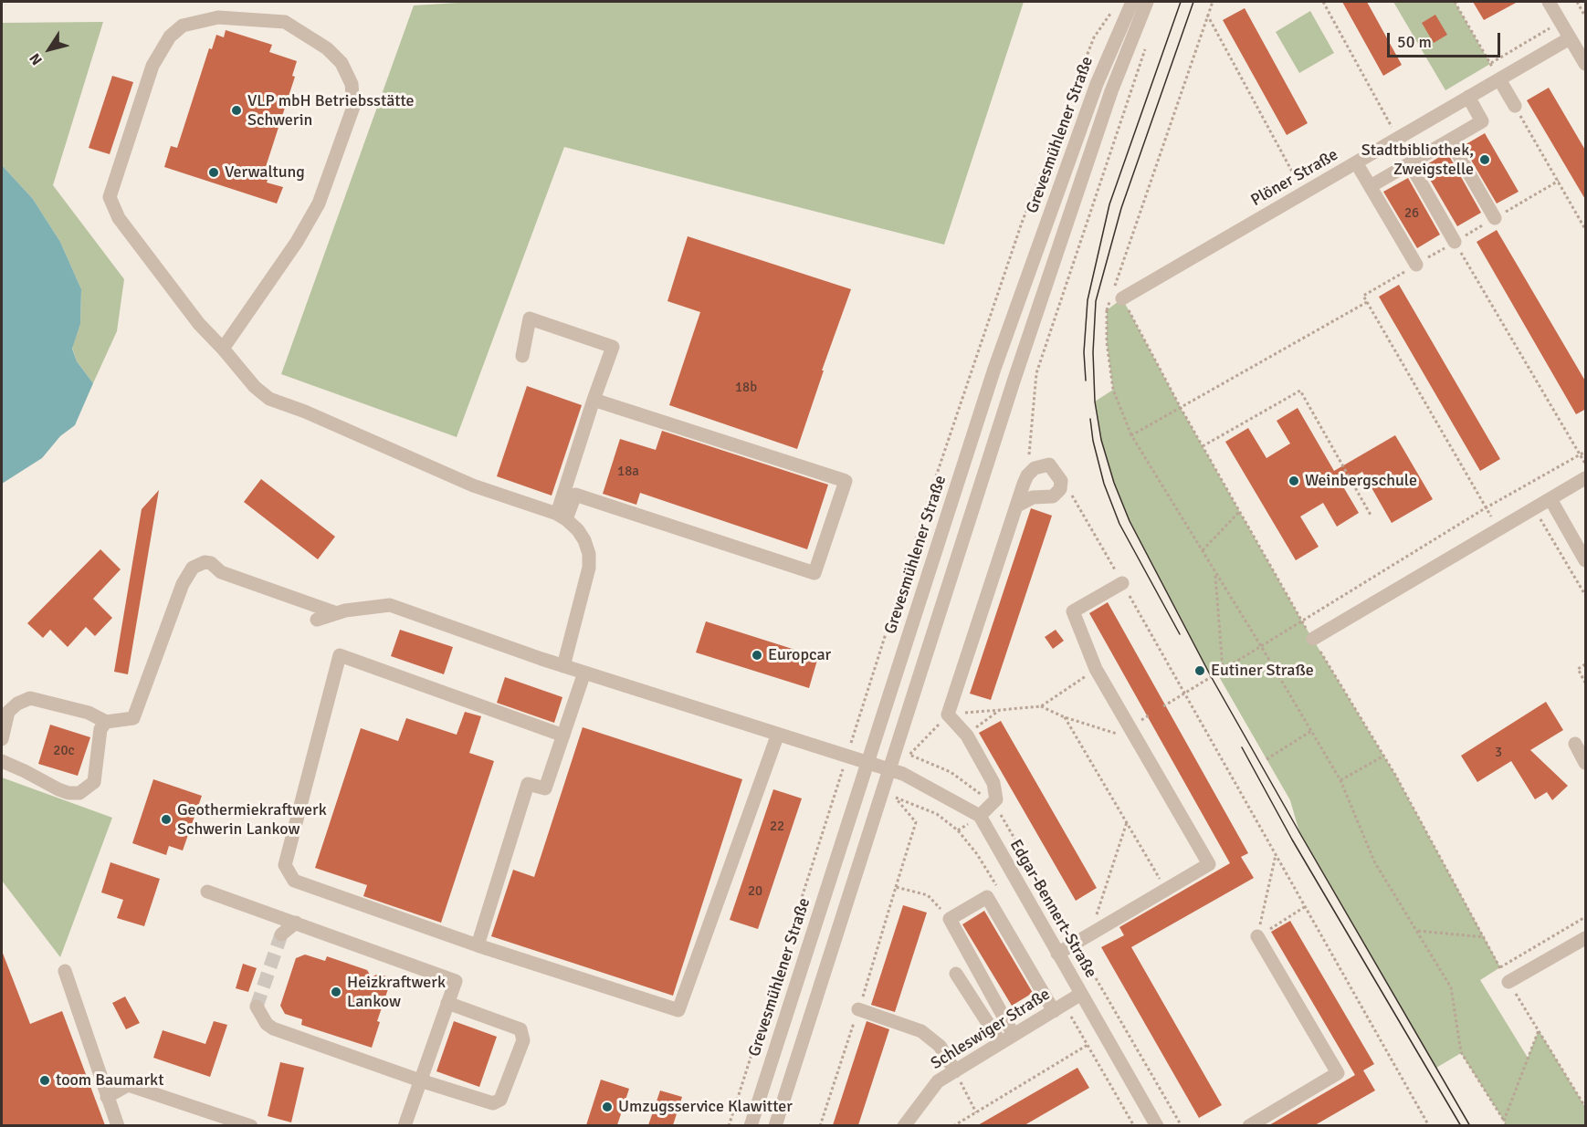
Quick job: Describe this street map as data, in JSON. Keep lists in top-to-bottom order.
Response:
{
  "streets": {
    "street": [
      "Grevesmühlener Straße",
      "Plöner Straße",
      "Edgar-Bennert-Straße",
      "Schleswiger Straße"
    ]
  },
  "crossings": [
    ["Edgar-Bennert-Straße", "Schleswiger Straße"]
  ],
  "places": [
    "VLP mbH Betriebsstätte Schwerin",
    "Stadtbibliothek, Zweigstelle",
    "Verwaltung",
    "Weinbergschule",
    "Europcar",
    "Eutiner Straße",
    "Geothermiekraftwerk Schwerin Lankow",
    "Heizkraftwerk Lankow",
    "toom Baumarkt",
    "Umzugsservice Klawitter"
  ],
  "house_numbers": [
    "26",
    "18b",
    "18a",
    "20c",
    "3",
    "22",
    "20"
  ],
  "scale_bar": "50 m",
  "north": "bottom left"
}
